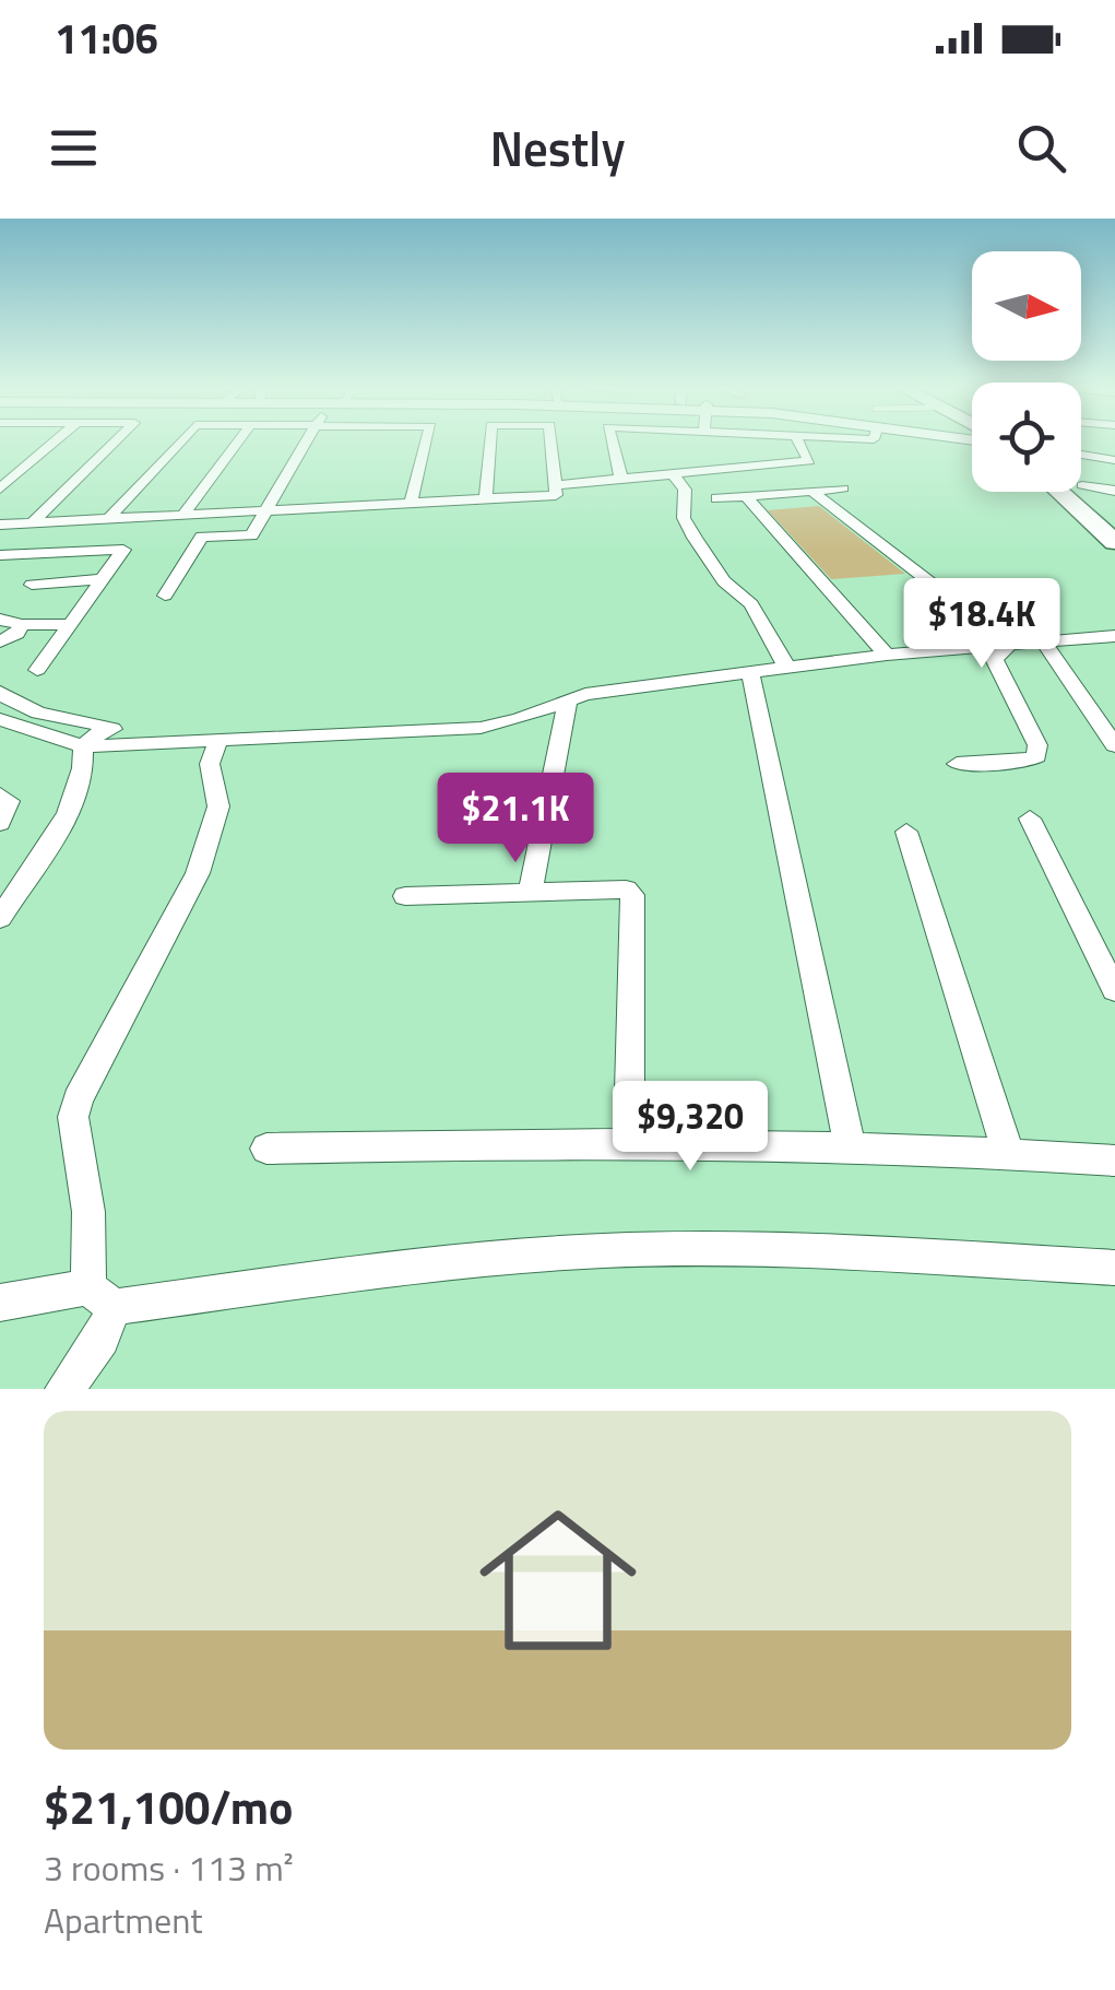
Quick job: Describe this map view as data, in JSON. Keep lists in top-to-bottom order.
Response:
{
  "north": "right",
  "page": {
    "status": "11:06",
    "header": "Nestly",
    "price": ["$18.4K", "$21.1K", "$9,320"],
    "list": [
      {
        "name": "$21,100/mo",
        "note": "3 rooms · 113 m² · Apartment"
      }
    ]
  }
}
